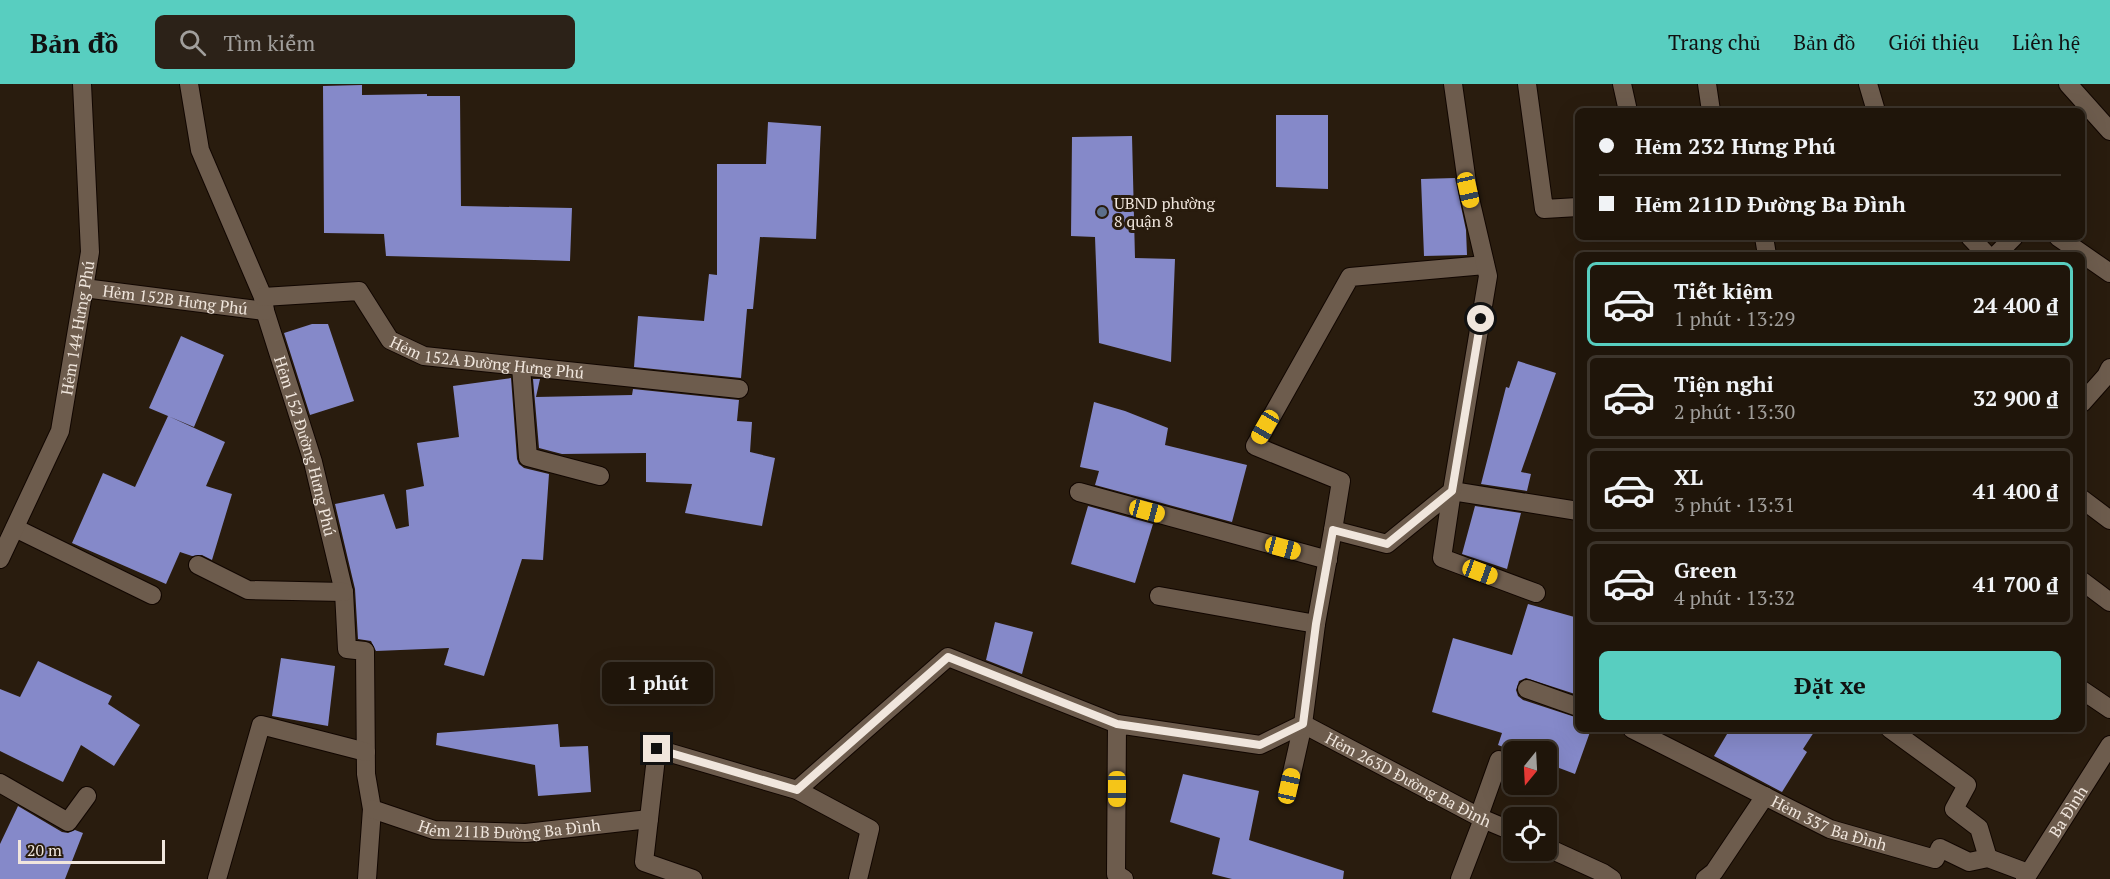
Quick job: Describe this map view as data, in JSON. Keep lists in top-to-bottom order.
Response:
{
  "streets": {
    "street": [
      "Hẻm 152B Hưng Phú",
      "Hẻm 144 Hưng Phú",
      "Hẻm 152A Đường Hưng Phú",
      "Hẻm 152 Đường Hưng Phú",
      "Hẻm 263D Đường Ba Đình",
      "Ba Đình",
      "Hẻm 337 Ba Đình",
      "Hẻm 211B Đường Ba Đình"
    ]
  },
  "crossings": [
    ["Hẻm 152B Hưng Phú", "Hẻm 144 Hưng Phú"],
    ["Hẻm 152B Hưng Phú", "Hẻm 152A Đường Hưng Phú"],
    ["Hẻm 152B Hưng Phú", "Hẻm 152 Đường Hưng Phú"],
    ["Hẻm 152A Đường Hưng Phú", "Hẻm 152 Đường Hưng Phú"],
    ["Hẻm 152 Đường Hưng Phú", "Hẻm 211B Đường Ba Đình"],
    ["Ba Đình", "Hẻm 337 Ba Đình"]
  ],
  "places": ["UBND phường 8 quận 8"],
  "scale_bar": "20 m",
  "north": "bottom",
  "page": {
    "header": "Bản đồ",
    "search": "Tìm kiếm",
    "nav": [
      "Trang chủ",
      "Bản đồ",
      "Giới thiệu",
      "Liên hệ"
    ],
    "banner": ["Hẻm 232 Hưng Phú", "Hẻm 211D Đường Ba Đình"],
    "list": [
      {
        "name": "Tiết kiệm",
        "note": "1 phút · 13:29",
        "value": "24 400 ₫"
      },
      {
        "name": "Tiện nghi",
        "note": "2 phút · 13:30",
        "value": "32 900 ₫"
      },
      {
        "name": "XL",
        "note": "3 phút · 13:31",
        "value": "41 400 ₫"
      },
      {
        "name": "Green",
        "note": "4 phút · 13:32",
        "value": "41 700 ₫"
      }
    ],
    "buttons": "Đặt xe",
    "bubble": "1 phút",
    "scale": "20 m"
  }
}
